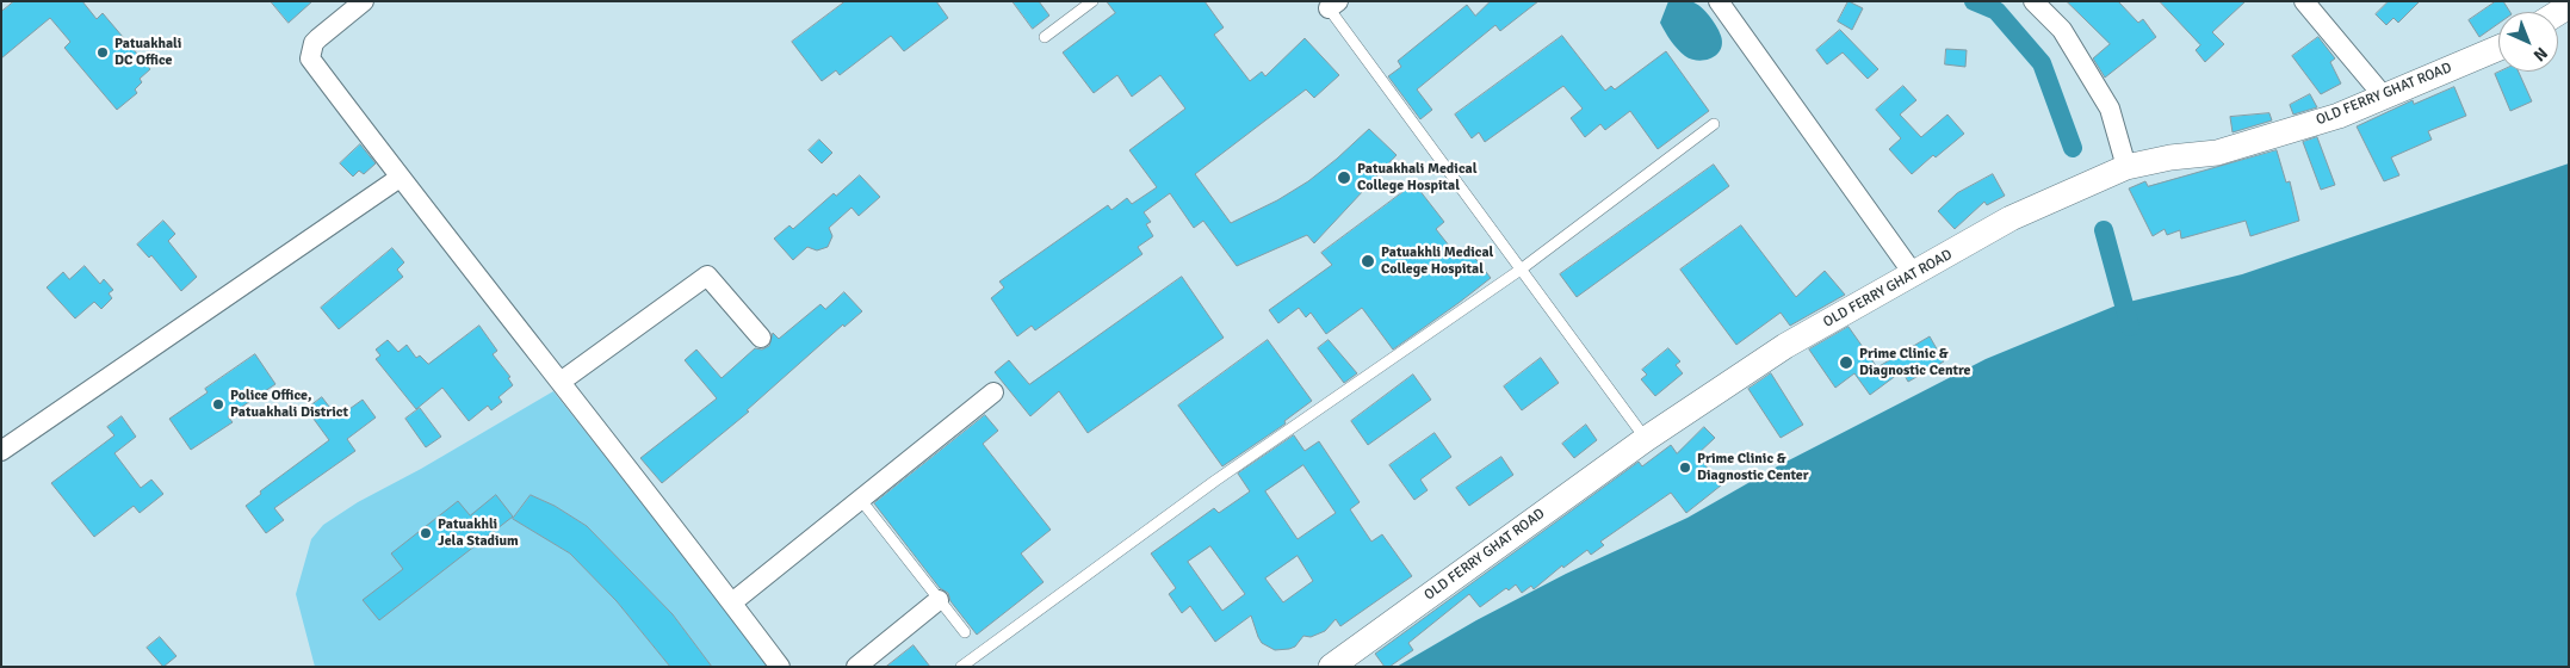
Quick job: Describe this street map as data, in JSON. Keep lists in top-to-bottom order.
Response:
{
  "streets": {
    "street": ["OLD FERRY GHAT ROAD"]
  },
  "places": [
    "Patuakhali DC Office",
    "Patuakhali Medical College Hospital",
    "Patuakhli Medical College Hospital",
    "Prime Clinic & Diagnostic Centre",
    "Police Office, Patuakhali District",
    "Prime Clinic & Diagnostic Center",
    "Patuakhli Jela Stadium"
  ],
  "north": "bottom right"
}
